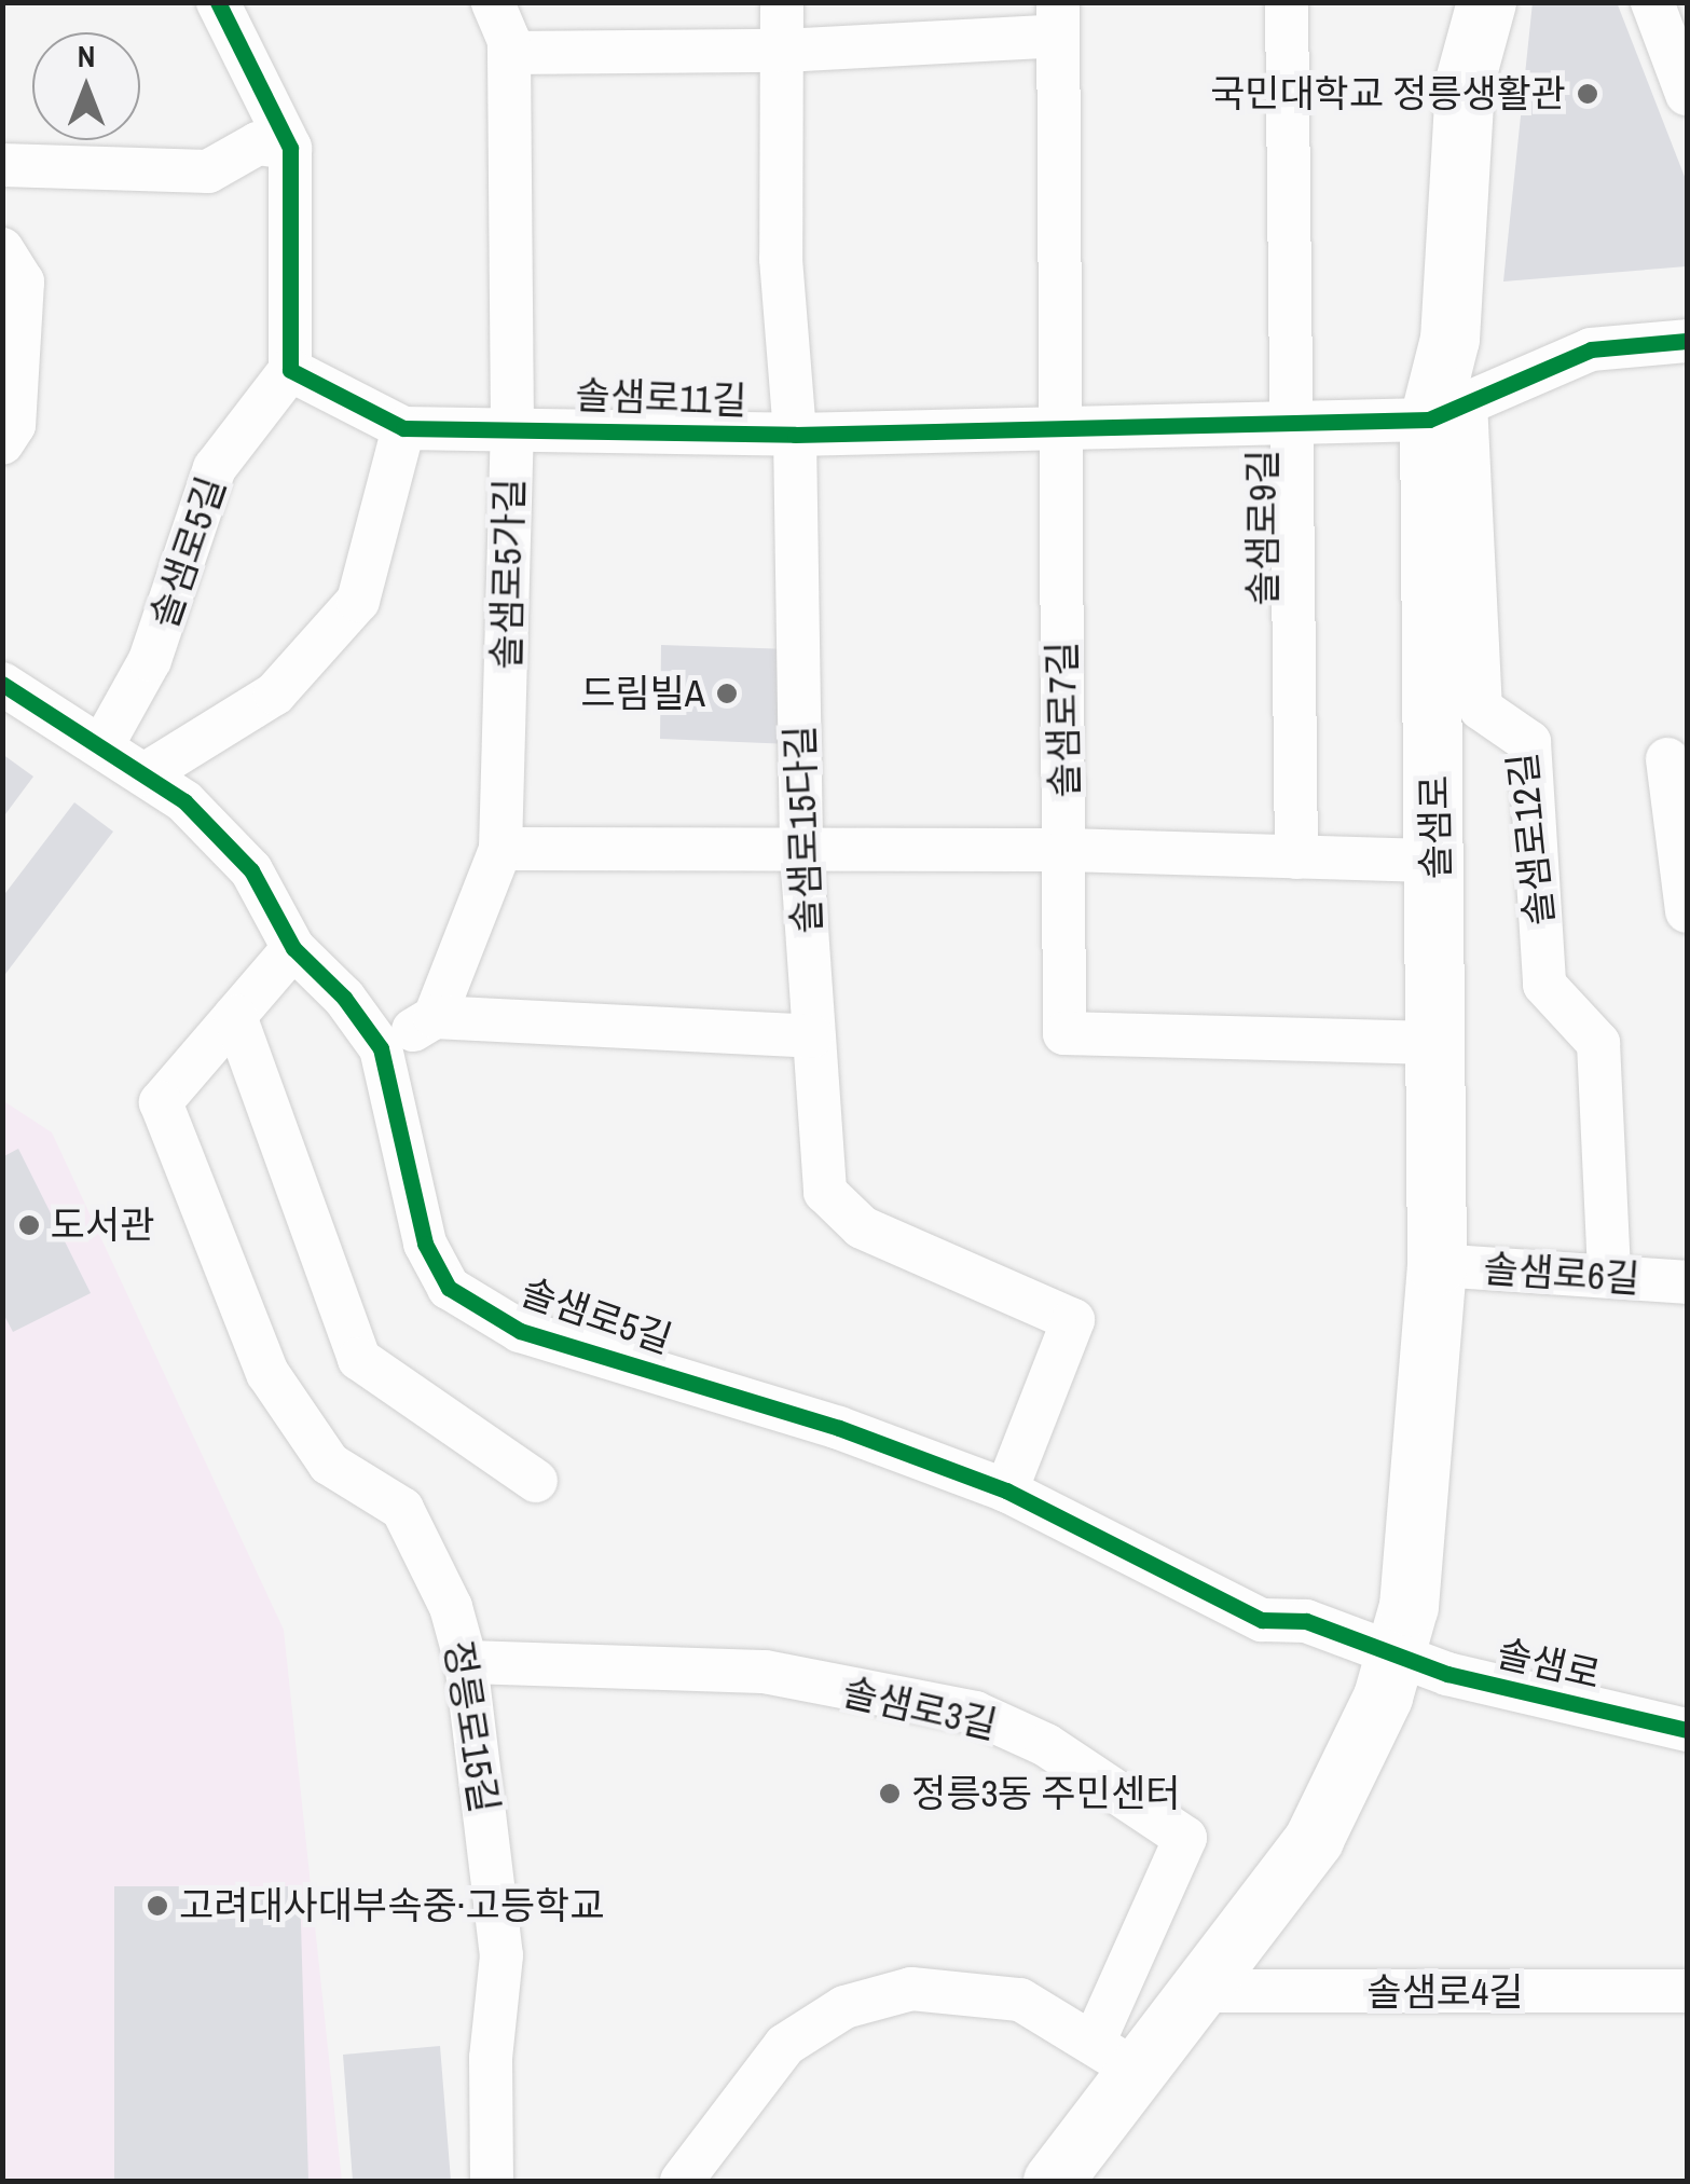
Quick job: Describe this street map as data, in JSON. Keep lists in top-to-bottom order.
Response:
{
  "streets": {
    "main road": ["솔샘로"],
    "street": [
      "솔샘로11길",
      "솔샘로9길",
      "솔샘로5길",
      "솔샘로5가길",
      "솔샘로7길",
      "솔샘로15다길",
      "솔샘로12길",
      "솔샘로6길",
      "솔샘로3길",
      "정릉로15길",
      "솔샘로4길"
    ]
  },
  "crossings": [
    ["솔샘로11길", "솔샘로9길"],
    ["솔샘로11길", "솔샘로5길"],
    ["솔샘로11길", "솔샘로5가길"],
    ["솔샘로11길", "솔샘로7길"],
    ["솔샘로11길", "솔샘로"],
    ["솔샘로11길", "솔샘로15다길"],
    ["솔샘로11길", "솔샘로12길"],
    ["솔샘로5길", "솔샘로"],
    ["솔샘로5길", "솔샘로15다길"],
    ["솔샘로7길", "솔샘로"],
    ["솔샘로7길", "솔샘로15다길"],
    ["솔샘로", "솔샘로12길"],
    ["솔샘로", "솔샘로6길"],
    ["솔샘로", "솔샘로3길"],
    ["솔샘로", "솔샘로4길"],
    ["솔샘로12길", "솔샘로6길"],
    ["솔샘로3길", "정릉로15길"]
  ],
  "places": [
    "국민대학교 정릉생활관",
    "드림빌A",
    "도서관",
    "정릉3동 주민센터",
    "고려대사대부속중·고등학교"
  ],
  "north": "top"
}
